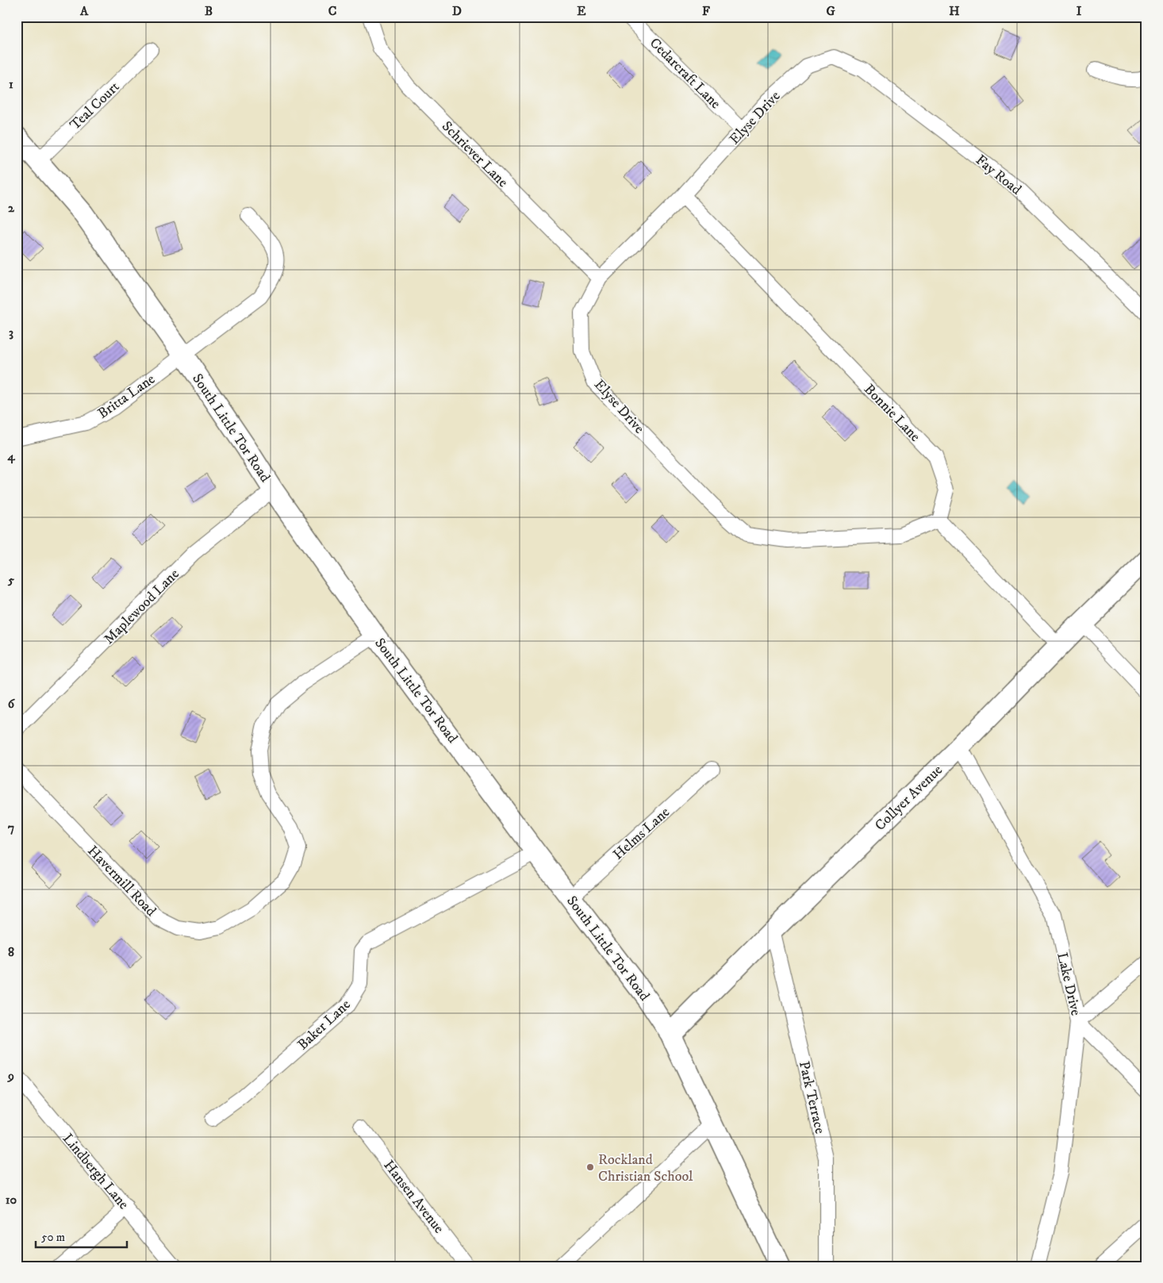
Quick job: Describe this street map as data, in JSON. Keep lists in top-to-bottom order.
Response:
{
  "streets": {
    "street": [
      "Cedarcraft Lane",
      "Teal Court",
      "Elyse Drive",
      "Schriever Lane",
      "Fay Road",
      "Britta Lane",
      "Bonnie Lane",
      "South Little Tor Road",
      "Maplewood Lane",
      "Collyer Avenue",
      "Helms Lane",
      "Havermill Road",
      "Lake Drive",
      "Baker Lane",
      "Park Terrace",
      "Lindbergh Lane",
      "Hansen Avenue"
    ]
  },
  "crossings": [
    ["Cedarcraft Lane", "Elyse Drive"],
    ["Teal Court", "South Little Tor Road"],
    ["Elyse Drive", "Schriever Lane"],
    ["Elyse Drive", "Fay Road"],
    ["Elyse Drive", "Bonnie Lane"],
    ["Britta Lane", "South Little Tor Road"],
    ["South Little Tor Road", "Maplewood Lane"],
    ["South Little Tor Road", "Collyer Avenue"],
    ["South Little Tor Road", "Helms Lane"],
    ["South Little Tor Road", "Havermill Road"],
    ["South Little Tor Road", "Baker Lane"],
    ["Collyer Avenue", "Lake Drive"],
    ["Collyer Avenue", "Park Terrace"]
  ],
  "places": ["Rockland Christian School"],
  "scale_bar": "50 m",
  "grid": {
    "columns": [
      "A",
      "B",
      "C",
      "D",
      "E",
      "F",
      "G",
      "H",
      "I"
    ],
    "rows": [
      "1",
      "2",
      "3",
      "4",
      "5",
      "6",
      "7",
      "8",
      "9",
      "10"
    ]
  }
}
